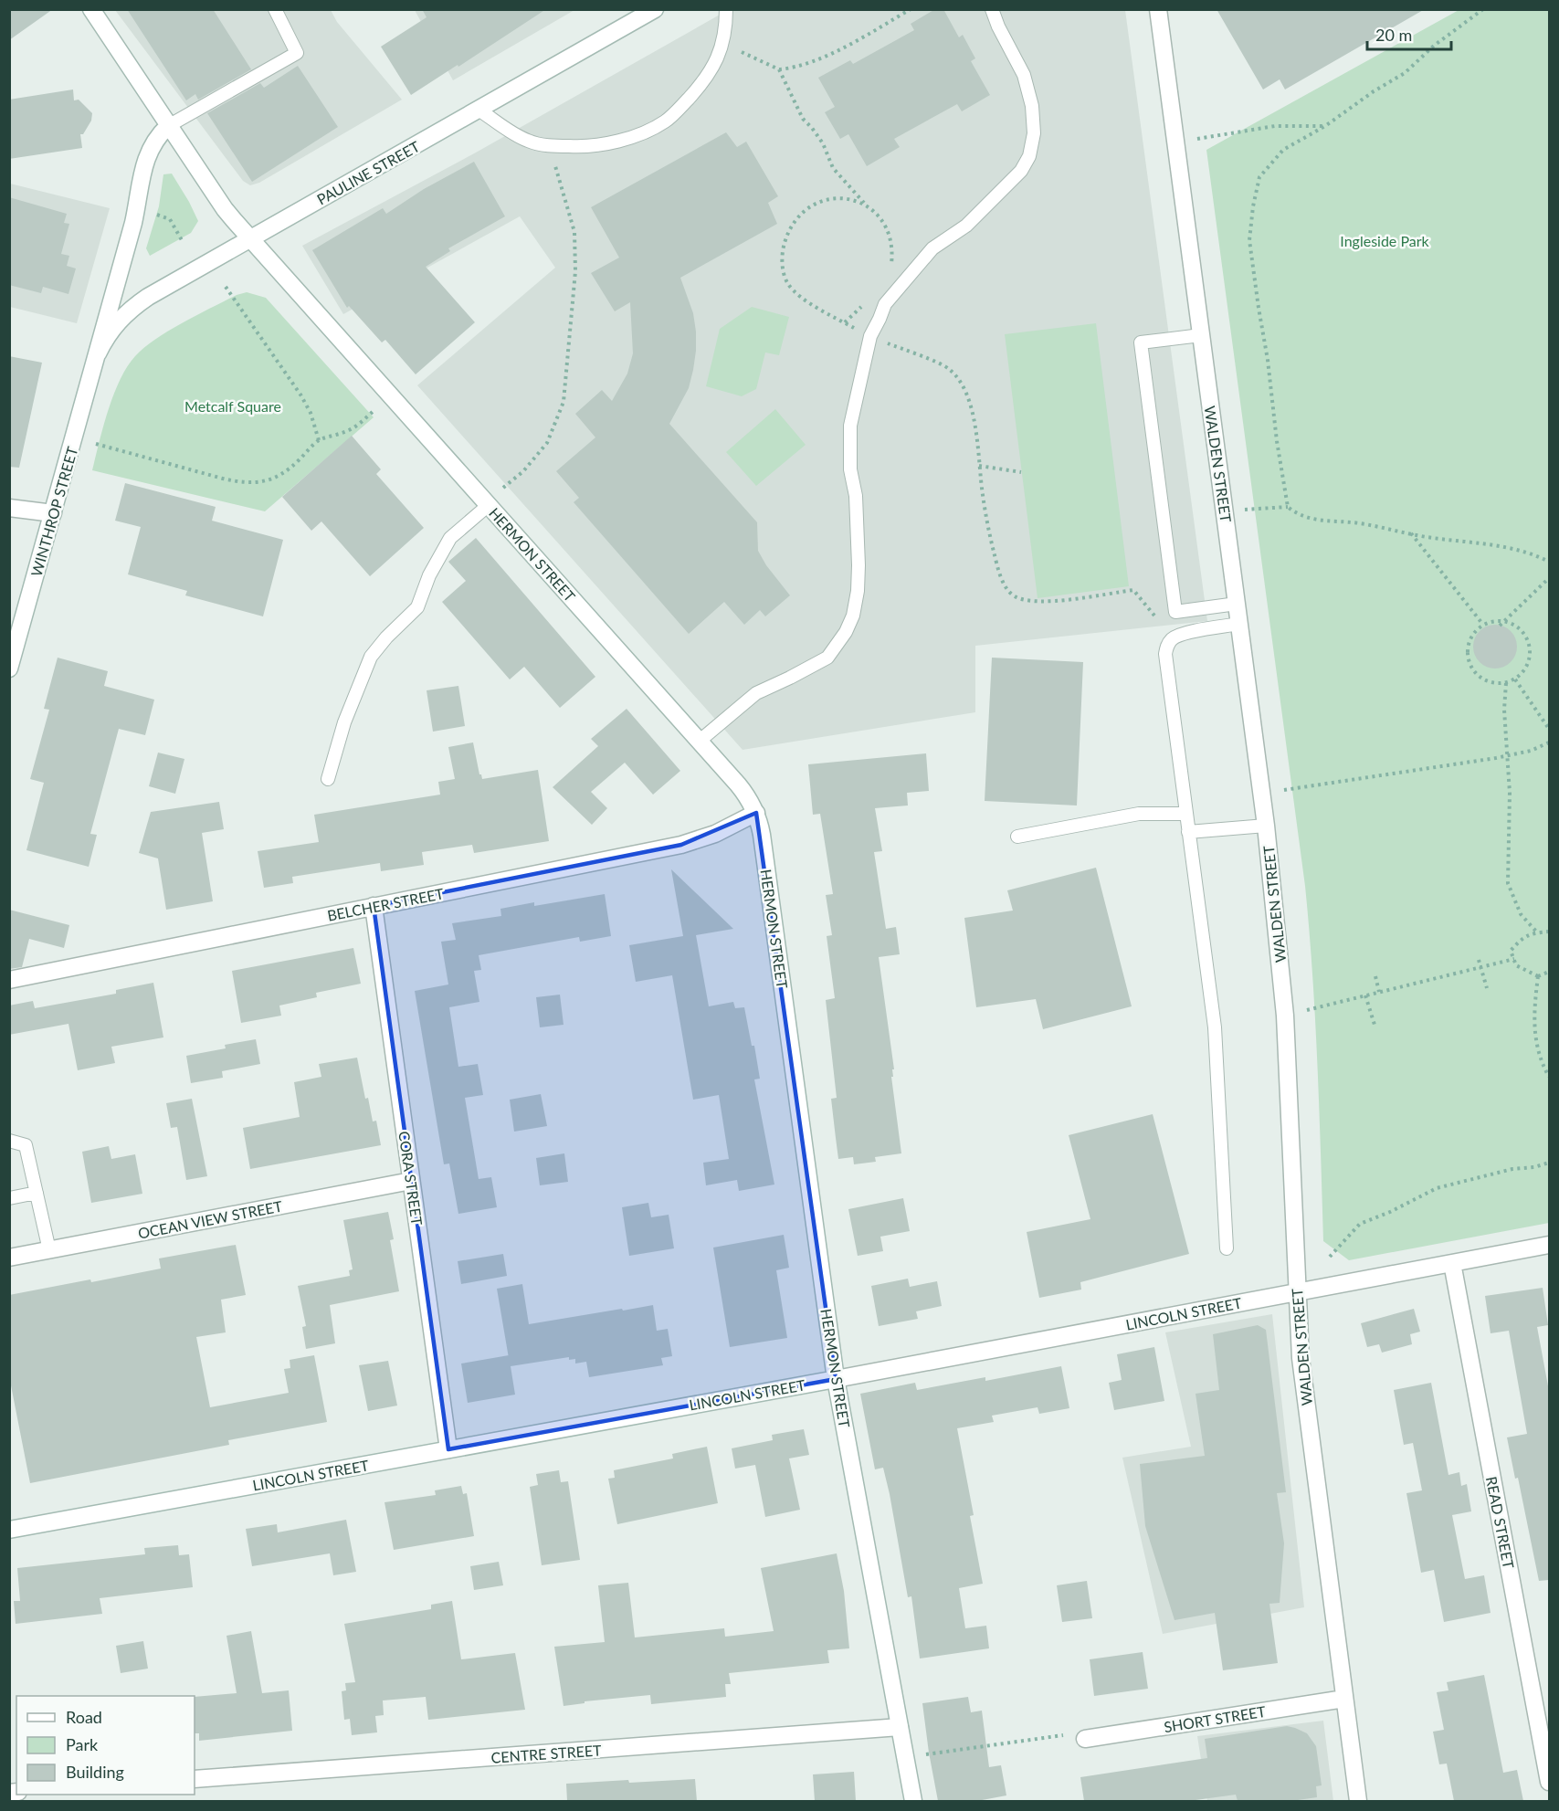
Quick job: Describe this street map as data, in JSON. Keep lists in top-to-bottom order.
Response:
{
  "streets": {
    "street": [
      "PAULINE STREET",
      "WALDEN STREET",
      "WINTHROP STREET",
      "HERMON STREET",
      "BELCHER STREET",
      "CORA STREET",
      "OCEAN VIEW STREET",
      "LINCOLN STREET",
      "READ STREET",
      "SHORT STREET",
      "CENTRE STREET"
    ]
  },
  "crossings": [
    ["PAULINE STREET", "WINTHROP STREET"],
    ["PAULINE STREET", "HERMON STREET"],
    ["WALDEN STREET", "LINCOLN STREET"],
    ["WALDEN STREET", "SHORT STREET"],
    ["HERMON STREET", "BELCHER STREET"],
    ["HERMON STREET", "LINCOLN STREET"],
    ["HERMON STREET", "CENTRE STREET"],
    ["BELCHER STREET", "CORA STREET"],
    ["CORA STREET", "OCEAN VIEW STREET"],
    ["CORA STREET", "LINCOLN STREET"],
    ["LINCOLN STREET", "READ STREET"]
  ],
  "parks": ["Ingleside Park", "Metcalf Square"],
  "legend": ["Road", "Park", "Building"],
  "scale_bar": "20 m"
}
